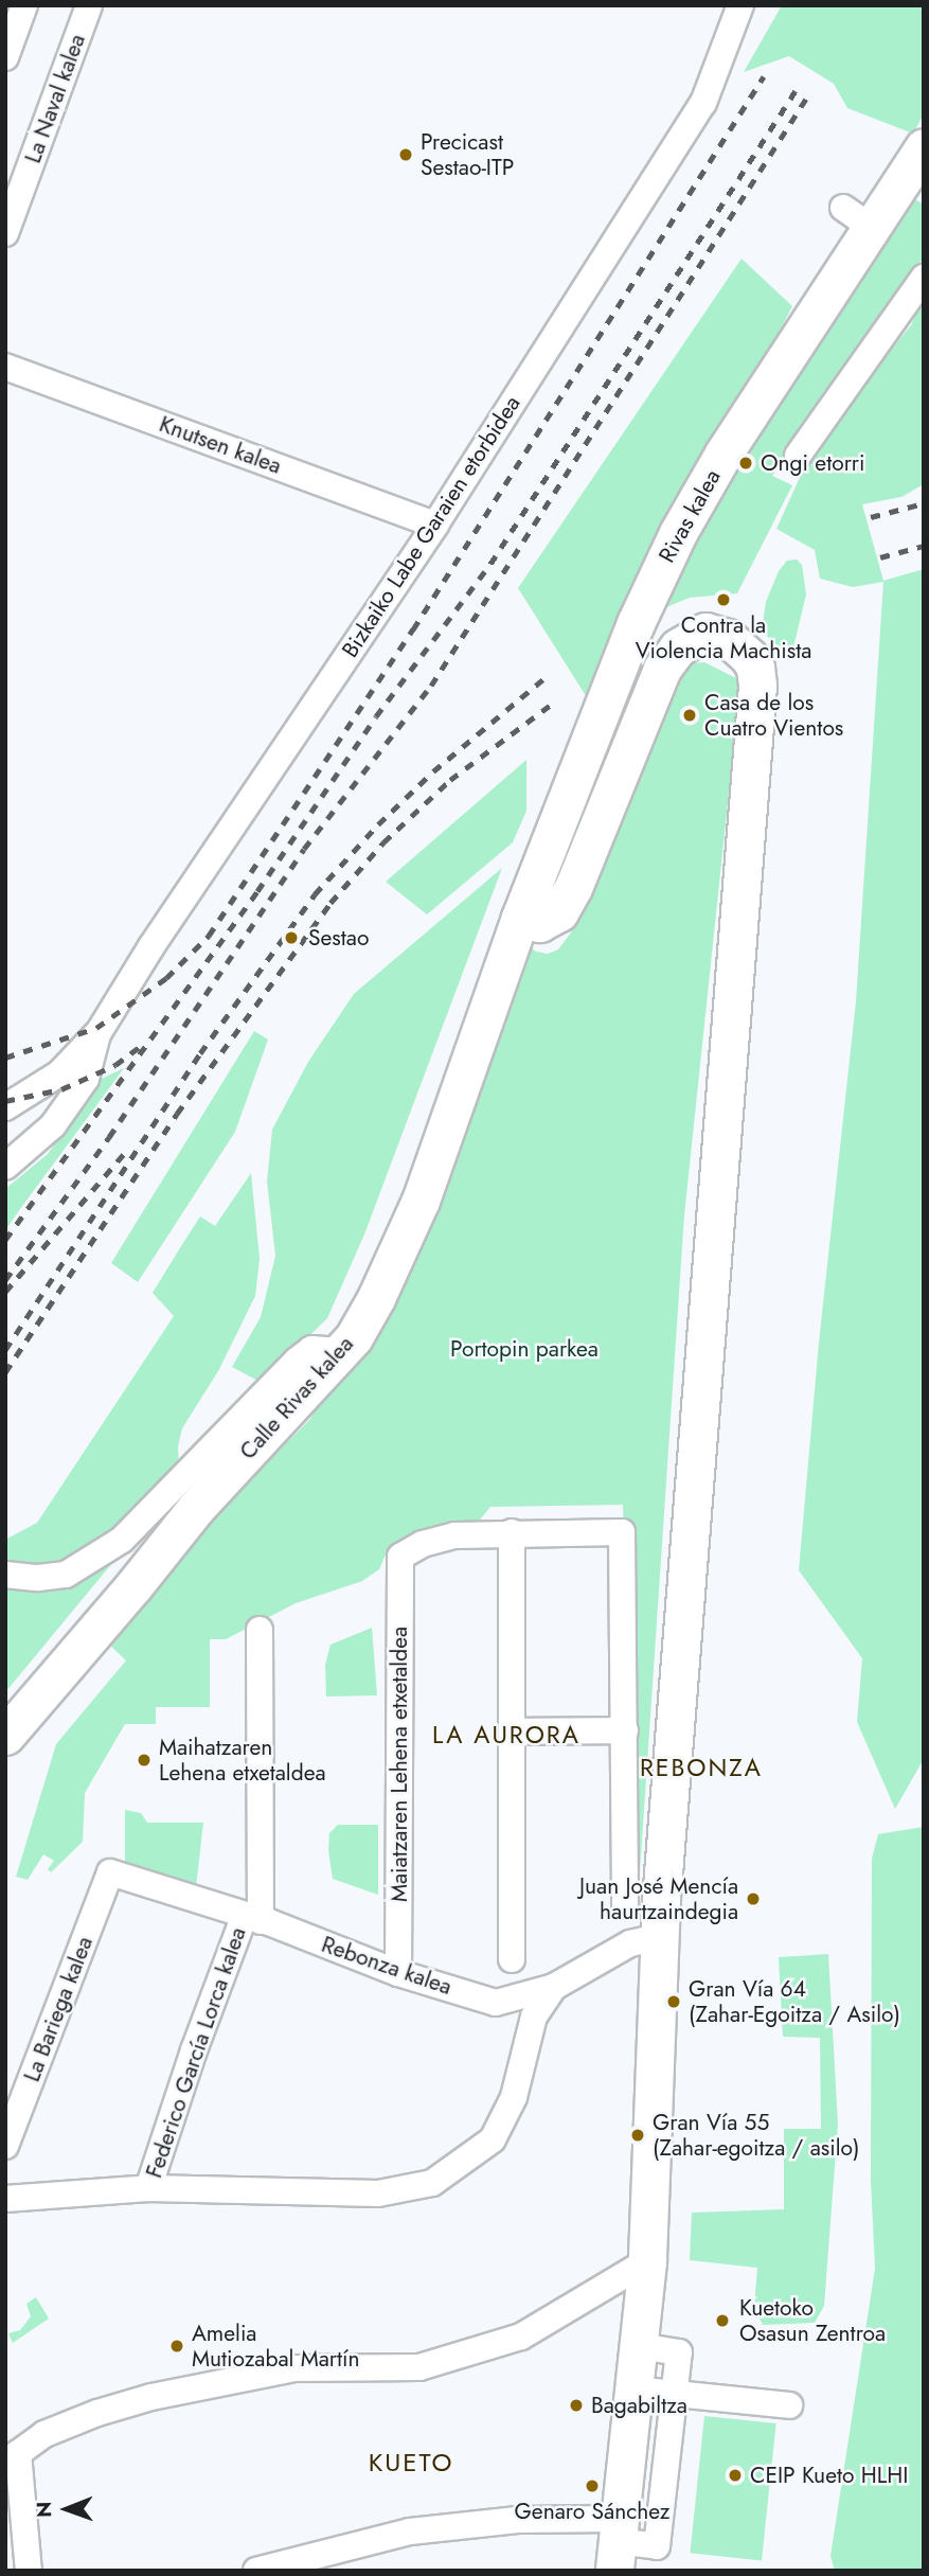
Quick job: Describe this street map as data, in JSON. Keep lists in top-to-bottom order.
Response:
{
  "streets": {
    "street": [
      "La Naval kalea",
      "Knutsen kalea",
      "Rivas kalea",
      "Bizkaiko Labe Garaien etorbidea",
      "Calle Rivas kalea",
      "Maiatzaren Lehena etxetaldea",
      "Rebonza kalea",
      "La Bariega kalea",
      "Federico García Lorca kalea"
    ]
  },
  "crossings": [
    ["Knutsen kalea", "Bizkaiko Labe Garaien etorbidea"],
    ["Rivas kalea", "Calle Rivas kalea"],
    ["Maiatzaren Lehena etxetaldea", "Rebonza kalea"],
    ["Rebonza kalea", "La Bariega kalea"],
    ["Rebonza kalea", "Federico García Lorca kalea"]
  ],
  "districts": ["LA AURORA", "REBONZA", "KUETO"],
  "parks": ["Portopin parkea"],
  "places": [
    "Precicast Sestao-ITP",
    "Ongi etorri",
    "Contra la Violencia Machista",
    "Casa de los Cuatro Vientos",
    "Sestao",
    "Maihatzaren Lehena etxetaldea",
    "Juan José Mencía haurtzaindegia",
    "Gran Vía 64 (Zahar-Egoitza / Asilo)",
    "Gran Vía 55 (Zahar-egoitza / asilo)",
    "Kuetoko Osasun Zentroa",
    "Amelia Mutiozabal Martín",
    "Bagabiltza",
    "CEIP Kueto HLHI",
    "Genaro Sánchez"
  ],
  "north": "left"
}
